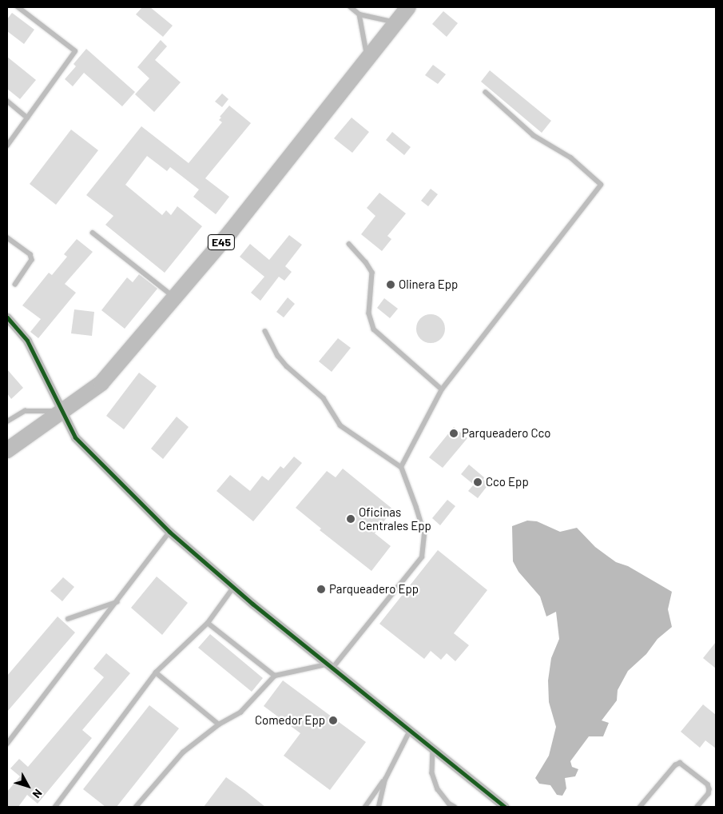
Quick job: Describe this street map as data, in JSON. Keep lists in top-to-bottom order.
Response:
{
  "streets": {
    "highway": ["E45"]
  },
  "places": [
    "Olinera Epp",
    "Parqueadero Cco",
    "Cco Epp",
    "Oficinas Centrales Epp",
    "Parqueadero Epp",
    "Comedor Epp"
  ],
  "north": "bottom right"
}
